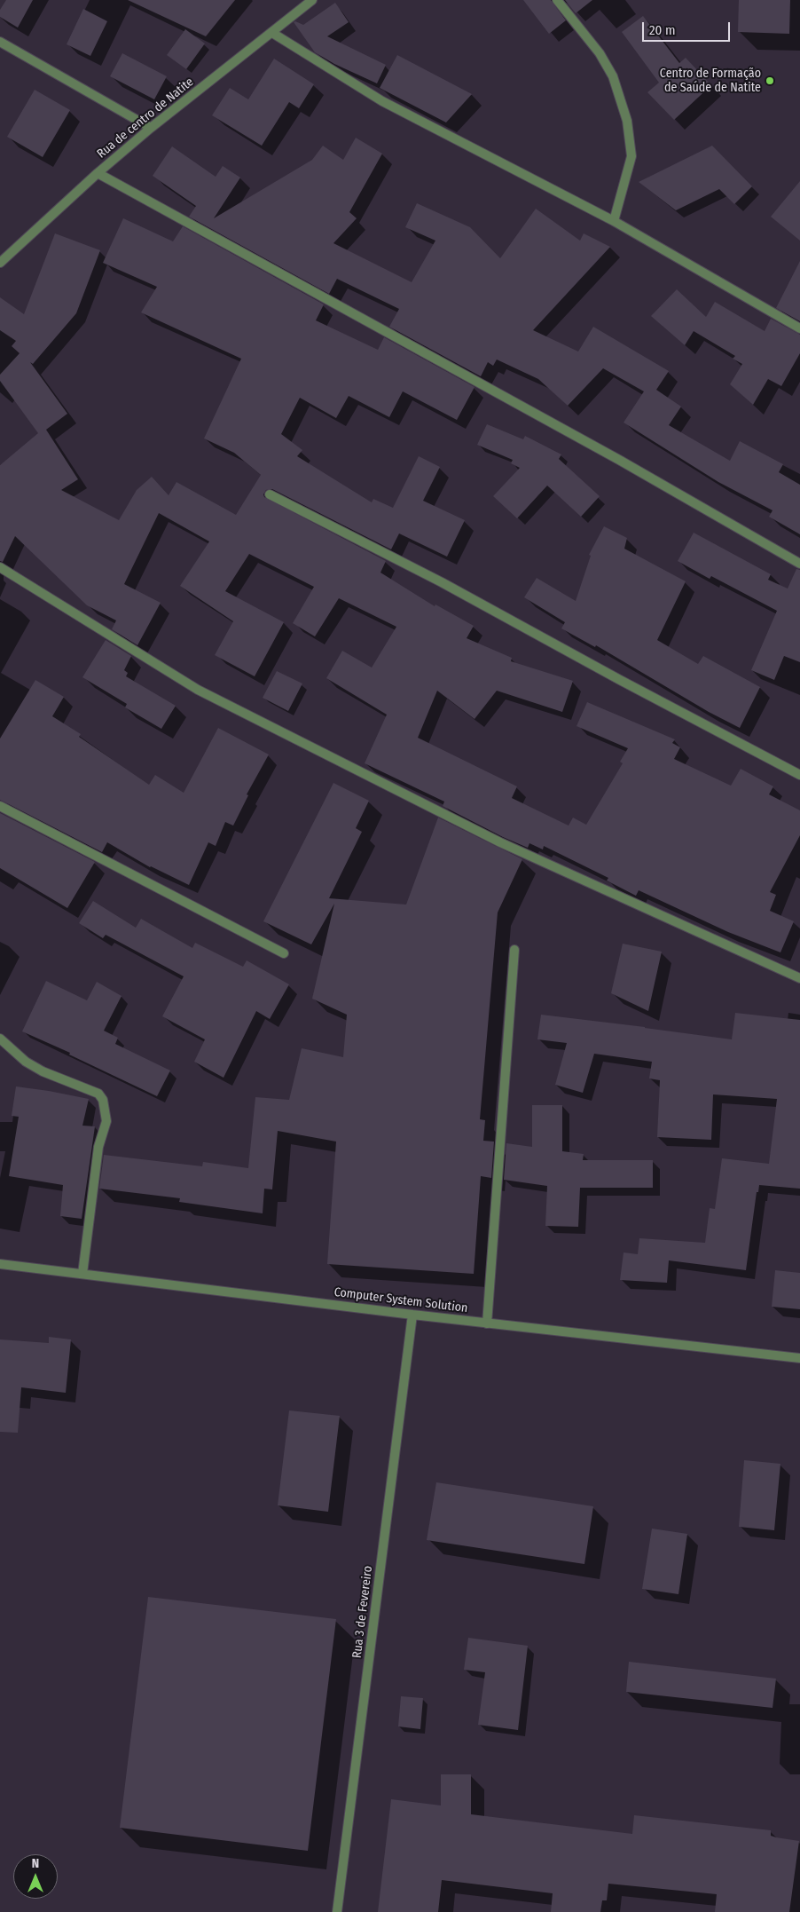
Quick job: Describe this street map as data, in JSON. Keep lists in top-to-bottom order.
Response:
{
  "streets": {
    "street": ["Rua de centro de Natite", "Computer System Solution", "Rua 3 de Fevereiro"]
  },
  "crossings": [
    ["Computer System Solution", "Rua 3 de Fevereiro"]
  ],
  "places": ["Centro de Formação de Saúde de Natite"],
  "scale_bar": "20 m",
  "north": "top"
}
